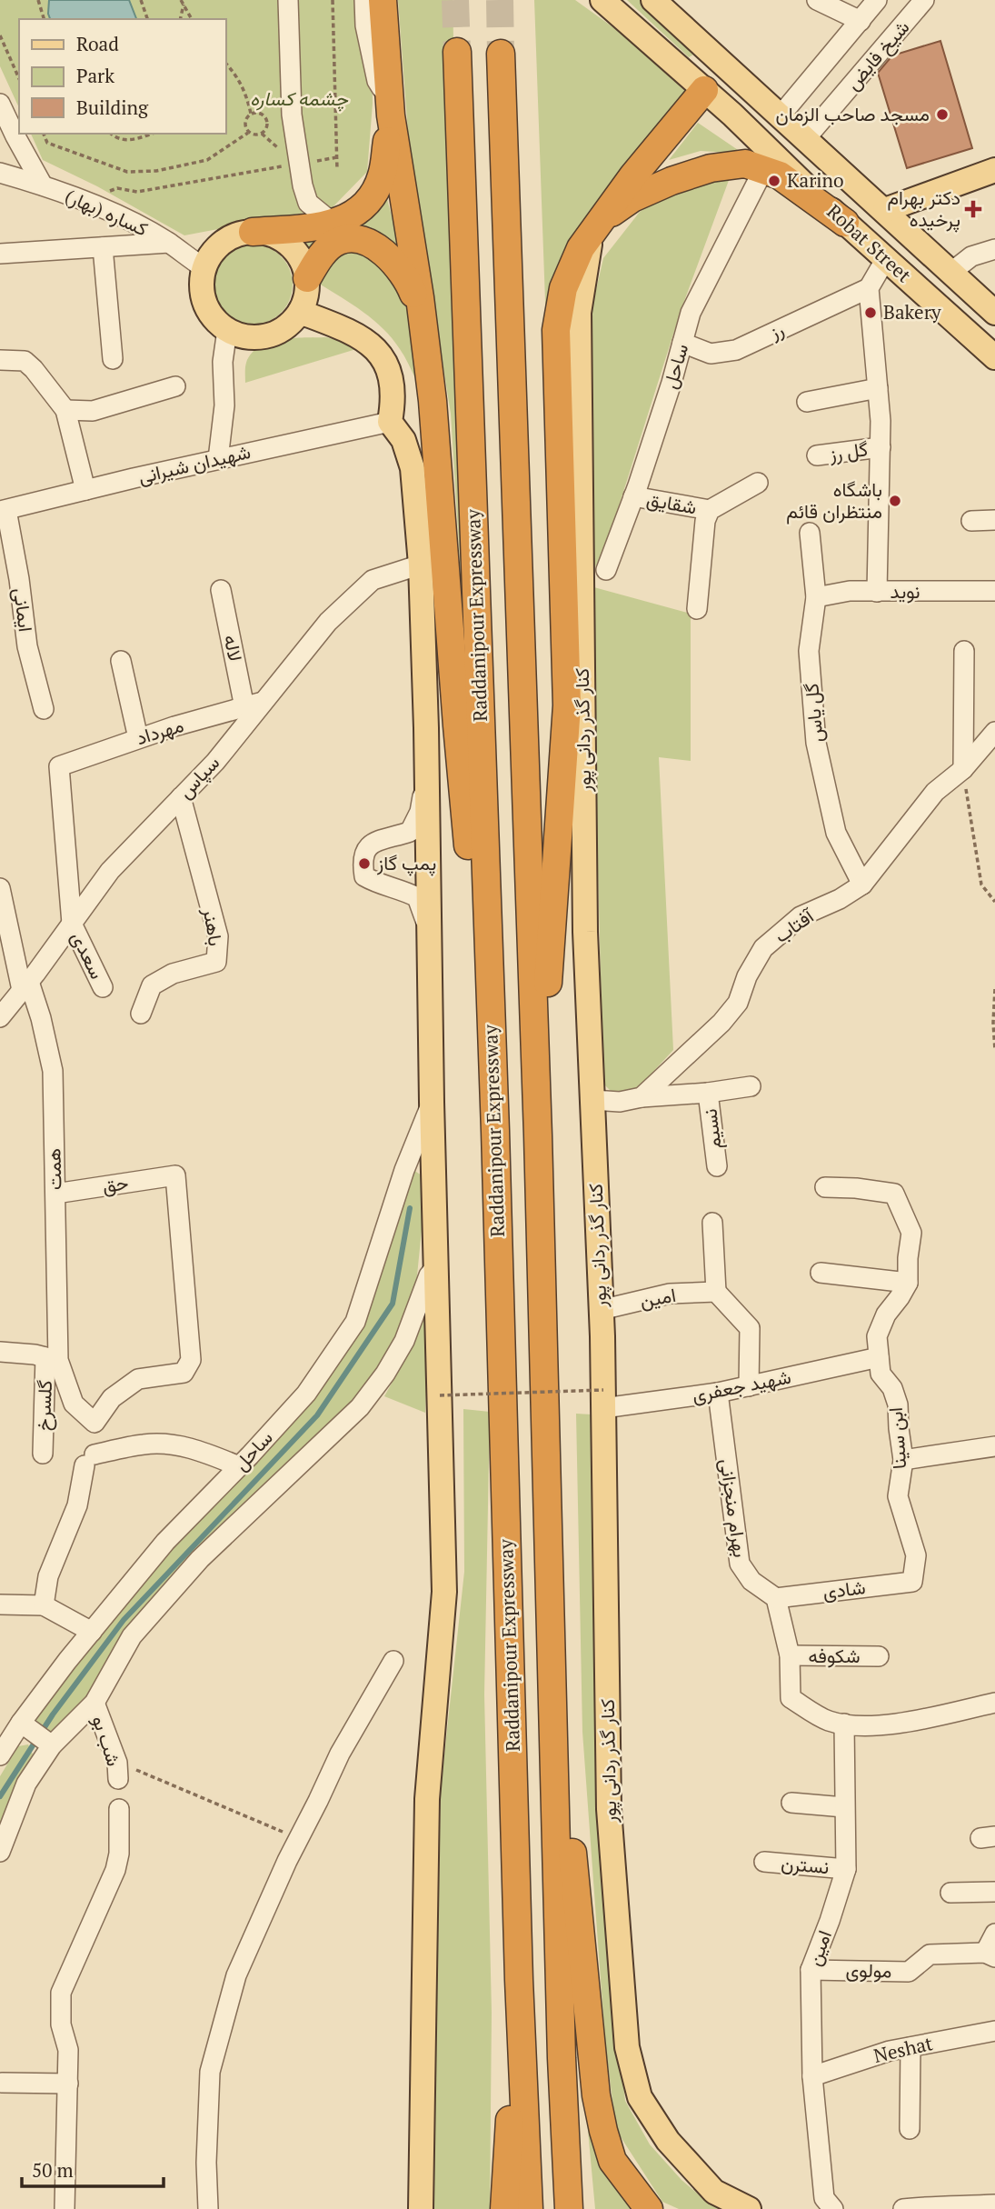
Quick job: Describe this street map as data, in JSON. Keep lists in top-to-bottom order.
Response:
{
  "streets": {
    "highway": ["Raddanipour Expressway"],
    "main road": ["Robat Street", "کنار گذر ردانی پور"],
    "street": [
      "شیخ فایض",
      "کساره (بهار)",
      "رز",
      "ساحل",
      "گل رز",
      "شهیدان شیرانی",
      "شقایق",
      "نوید",
      "ایمانی",
      "لاله",
      "گل یاس",
      "مهرداد",
      "سپاس",
      "آفتاب",
      "باهنر",
      "سعدی",
      "نسیم",
      "همت",
      "حق",
      "امین",
      "شهید جعفری",
      "گلسرخ",
      "ابن سینا",
      "بهرام منجزانی",
      "شادی",
      "شکوفه",
      "شب بو",
      "نسترن",
      "مولوی",
      "Neshat"
    ]
  },
  "crossings": [
    ["شیخ فایض", "Robat Street"],
    ["رز", "ساحل"],
    ["ساحل", "شقایق"],
    ["شهیدان شیرانی", "ایمانی"],
    ["نوید", "گل یاس"],
    ["لاله", "مهرداد"],
    ["لاله", "سپاس"],
    ["گل یاس", "آفتاب"],
    ["کنار گذر ردانی پور", "امین"],
    ["کنار گذر ردانی پور", "شهید جعفری"],
    ["مهرداد", "سپاس"],
    ["مهرداد", "سعدی"],
    ["سپاس", "باهنر"],
    ["سپاس", "سعدی"],
    ["سپاس", "همت"],
    ["آفتاب", "نسیم"],
    ["همت", "حق"],
    ["همت", "گلسرخ"],
    ["حق", "گلسرخ"],
    ["امین", "نسترن"],
    ["امین", "مولوی"],
    ["امین", "Neshat"],
    ["شهید جعفری", "ابن سینا"],
    ["شهید جعفری", "بهرام منجزانی"],
    ["ابن سینا", "شادی"],
    ["بهرام منجزانی", "شادی"]
  ],
  "parks": ["چشمه کساره"],
  "places": {
    "other": [
      "مسجد صاحب الزمان",
      "Karino",
      "Bakery",
      "باشگاه منتظران قائم",
      "پمپ گاز"
    ],
    "health": ["دکتر بهرام پرخیده"]
  },
  "legend": ["Road", "Park", "Building"],
  "scale_bar": "50 m"
}
